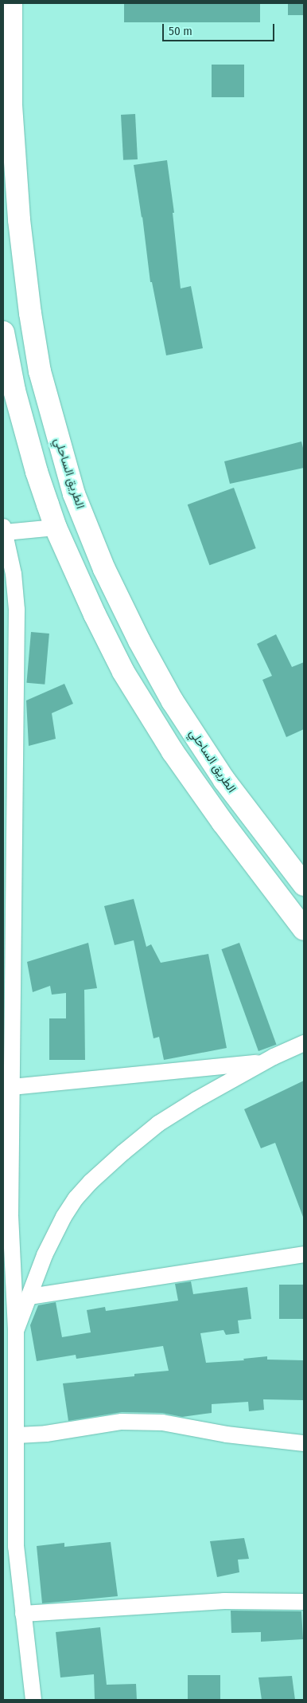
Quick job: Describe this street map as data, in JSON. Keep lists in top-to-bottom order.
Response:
{
  "streets": {
    "highway": ["الطريق الساحلي"]
  },
  "scale_bar": "50 m"
}
